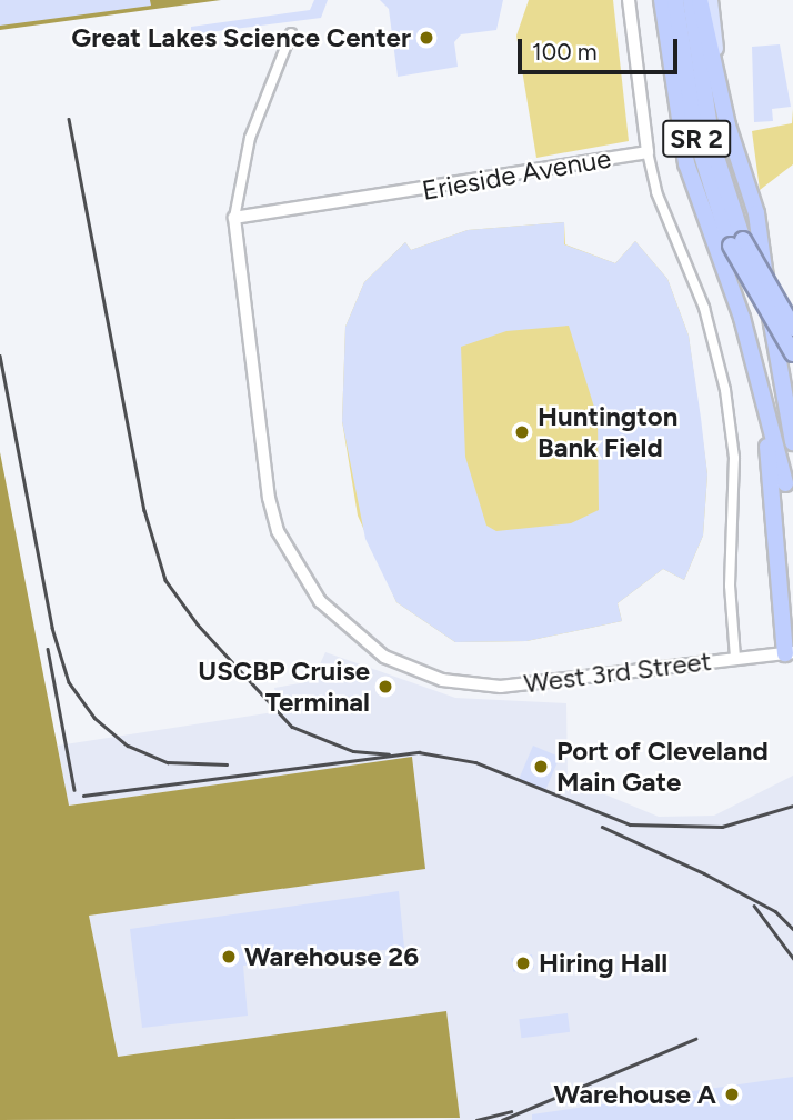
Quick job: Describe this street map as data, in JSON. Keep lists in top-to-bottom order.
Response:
{
  "streets": {
    "highway": ["SR 2"],
    "street": ["Erieside Avenue", "West 3rd Street"]
  },
  "crossings": [
    ["Erieside Avenue", "West 3rd Street"]
  ],
  "places": [
    "Great Lakes Science Center",
    "Huntington Bank Field",
    "USCBP Cruise Terminal",
    "Port of Cleveland Main Gate",
    "Warehouse 26",
    "Hiring Hall",
    "Warehouse A"
  ],
  "scale_bar": "100 m"
}
